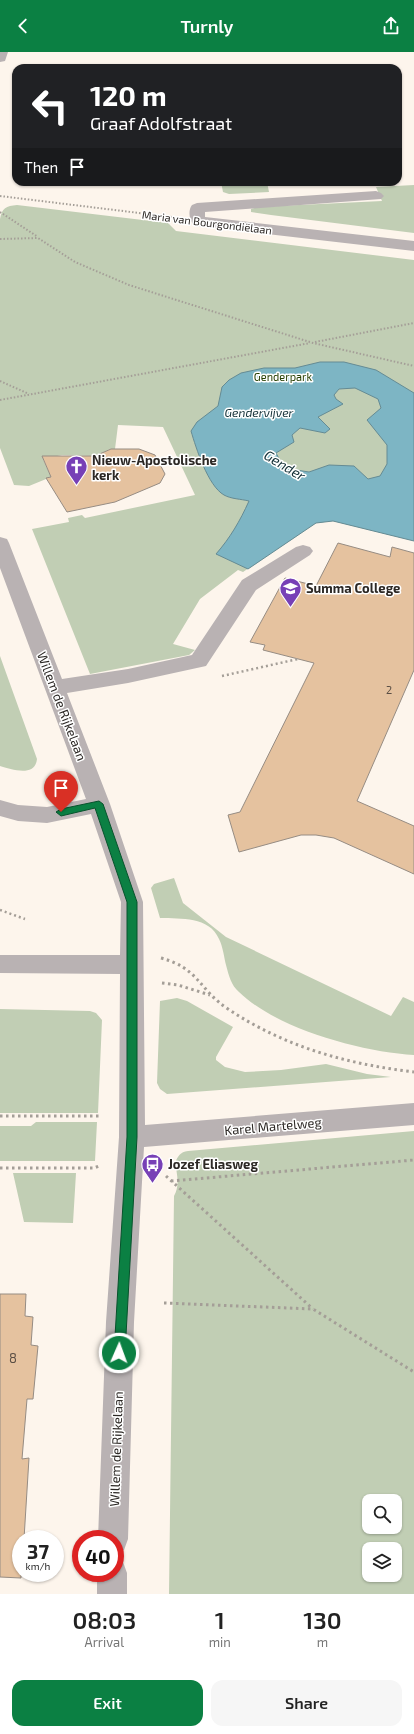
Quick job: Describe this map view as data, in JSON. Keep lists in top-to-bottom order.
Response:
{
  "streets": {
    "street": ["Maria van Bourgondiëlaan", "Willem de Rijkelaan", "Karel Martelweg"]
  },
  "crossings": [
    ["Willem de Rijkelaan", "Karel Martelweg"]
  ],
  "water": ["Gendervijver", "Gender"],
  "parks": ["Genderpark"],
  "places": {
    "church": ["Nieuw-Apostolische kerk"],
    "school or university": ["Summa College"],
    "bus stop": ["Jozef Eliasweg"]
  },
  "house_numbers": ["2", "8"],
  "page": {
    "header": "Turnly",
    "turn": ["120 m", "Graaf Adolfstraat"],
    "then": "Then",
    "speed": "37 km/h",
    "limit": "40",
    "eta": [
      "08:03",
      "Arrival",
      "1",
      "min",
      "130",
      "m"
    ],
    "buttons": ["Exit", "Share"]
  }
}
